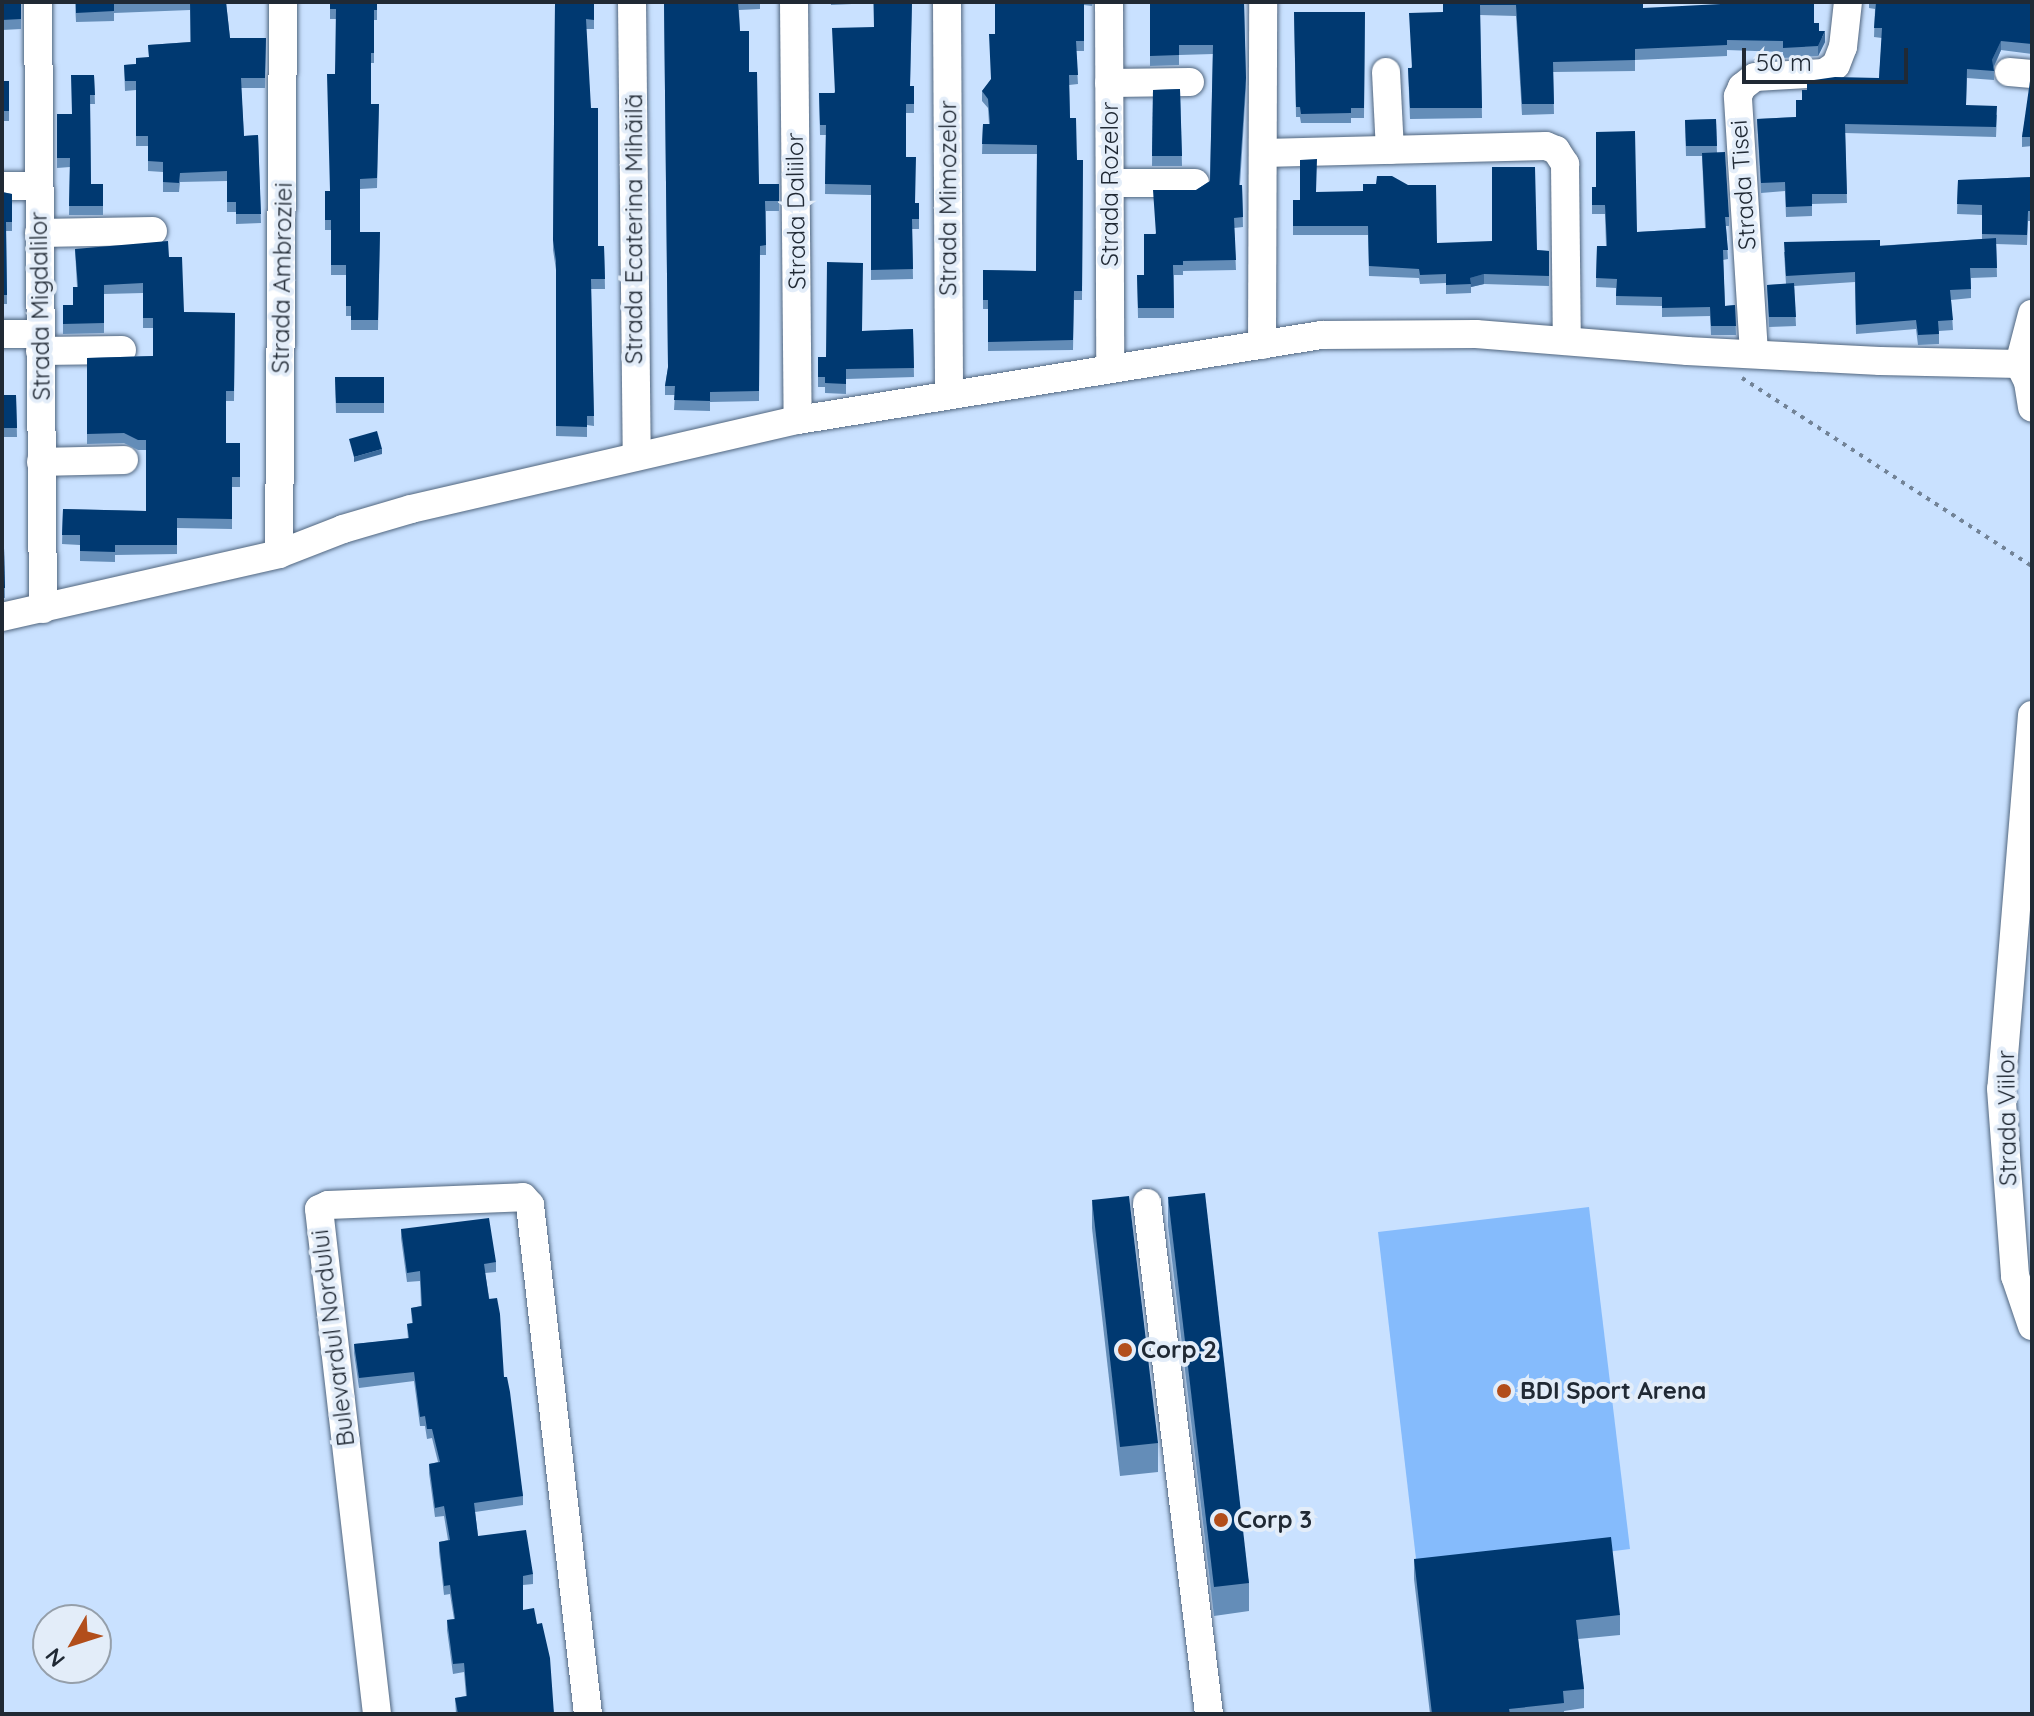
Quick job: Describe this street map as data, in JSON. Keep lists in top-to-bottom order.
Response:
{
  "streets": {
    "street": [
      "Strada Rozelor",
      "Strada Tisei",
      "Strada Mimozelor",
      "Strada Daliilor",
      "Strada Ecaterina Mihăilă",
      "Strada Ambroziei",
      "Strada Migdalilor",
      "Strada Viilor",
      "Bulevardul Nordului"
    ]
  },
  "places": ["Corp 2", "BDI Sport Arena", "Corp 3"],
  "scale_bar": "50 m",
  "north": "bottom left"
}
